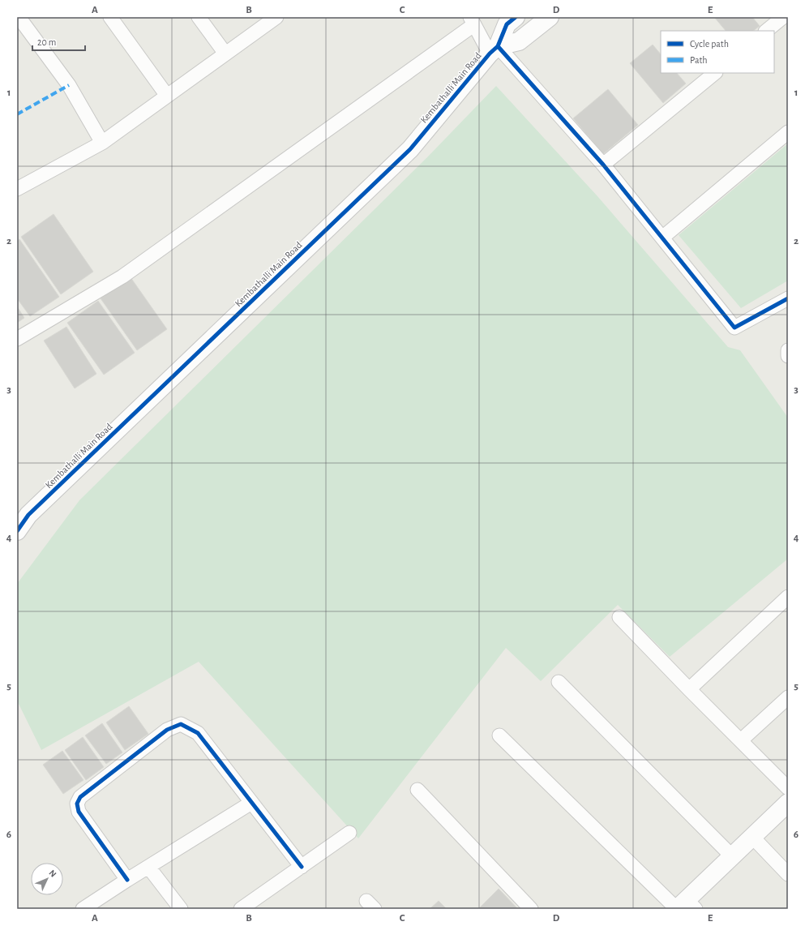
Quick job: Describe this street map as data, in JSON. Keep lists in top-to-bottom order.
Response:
{
  "streets": {
    "street": ["Kembathalli Main Road"]
  },
  "legend": ["Cycle path", "Path"],
  "scale_bar": "20 m",
  "north": "top right",
  "grid": {
    "columns": [
      "A",
      "B",
      "C",
      "D",
      "E"
    ],
    "rows": [
      "1",
      "2",
      "3",
      "4",
      "5",
      "6"
    ]
  }
}
